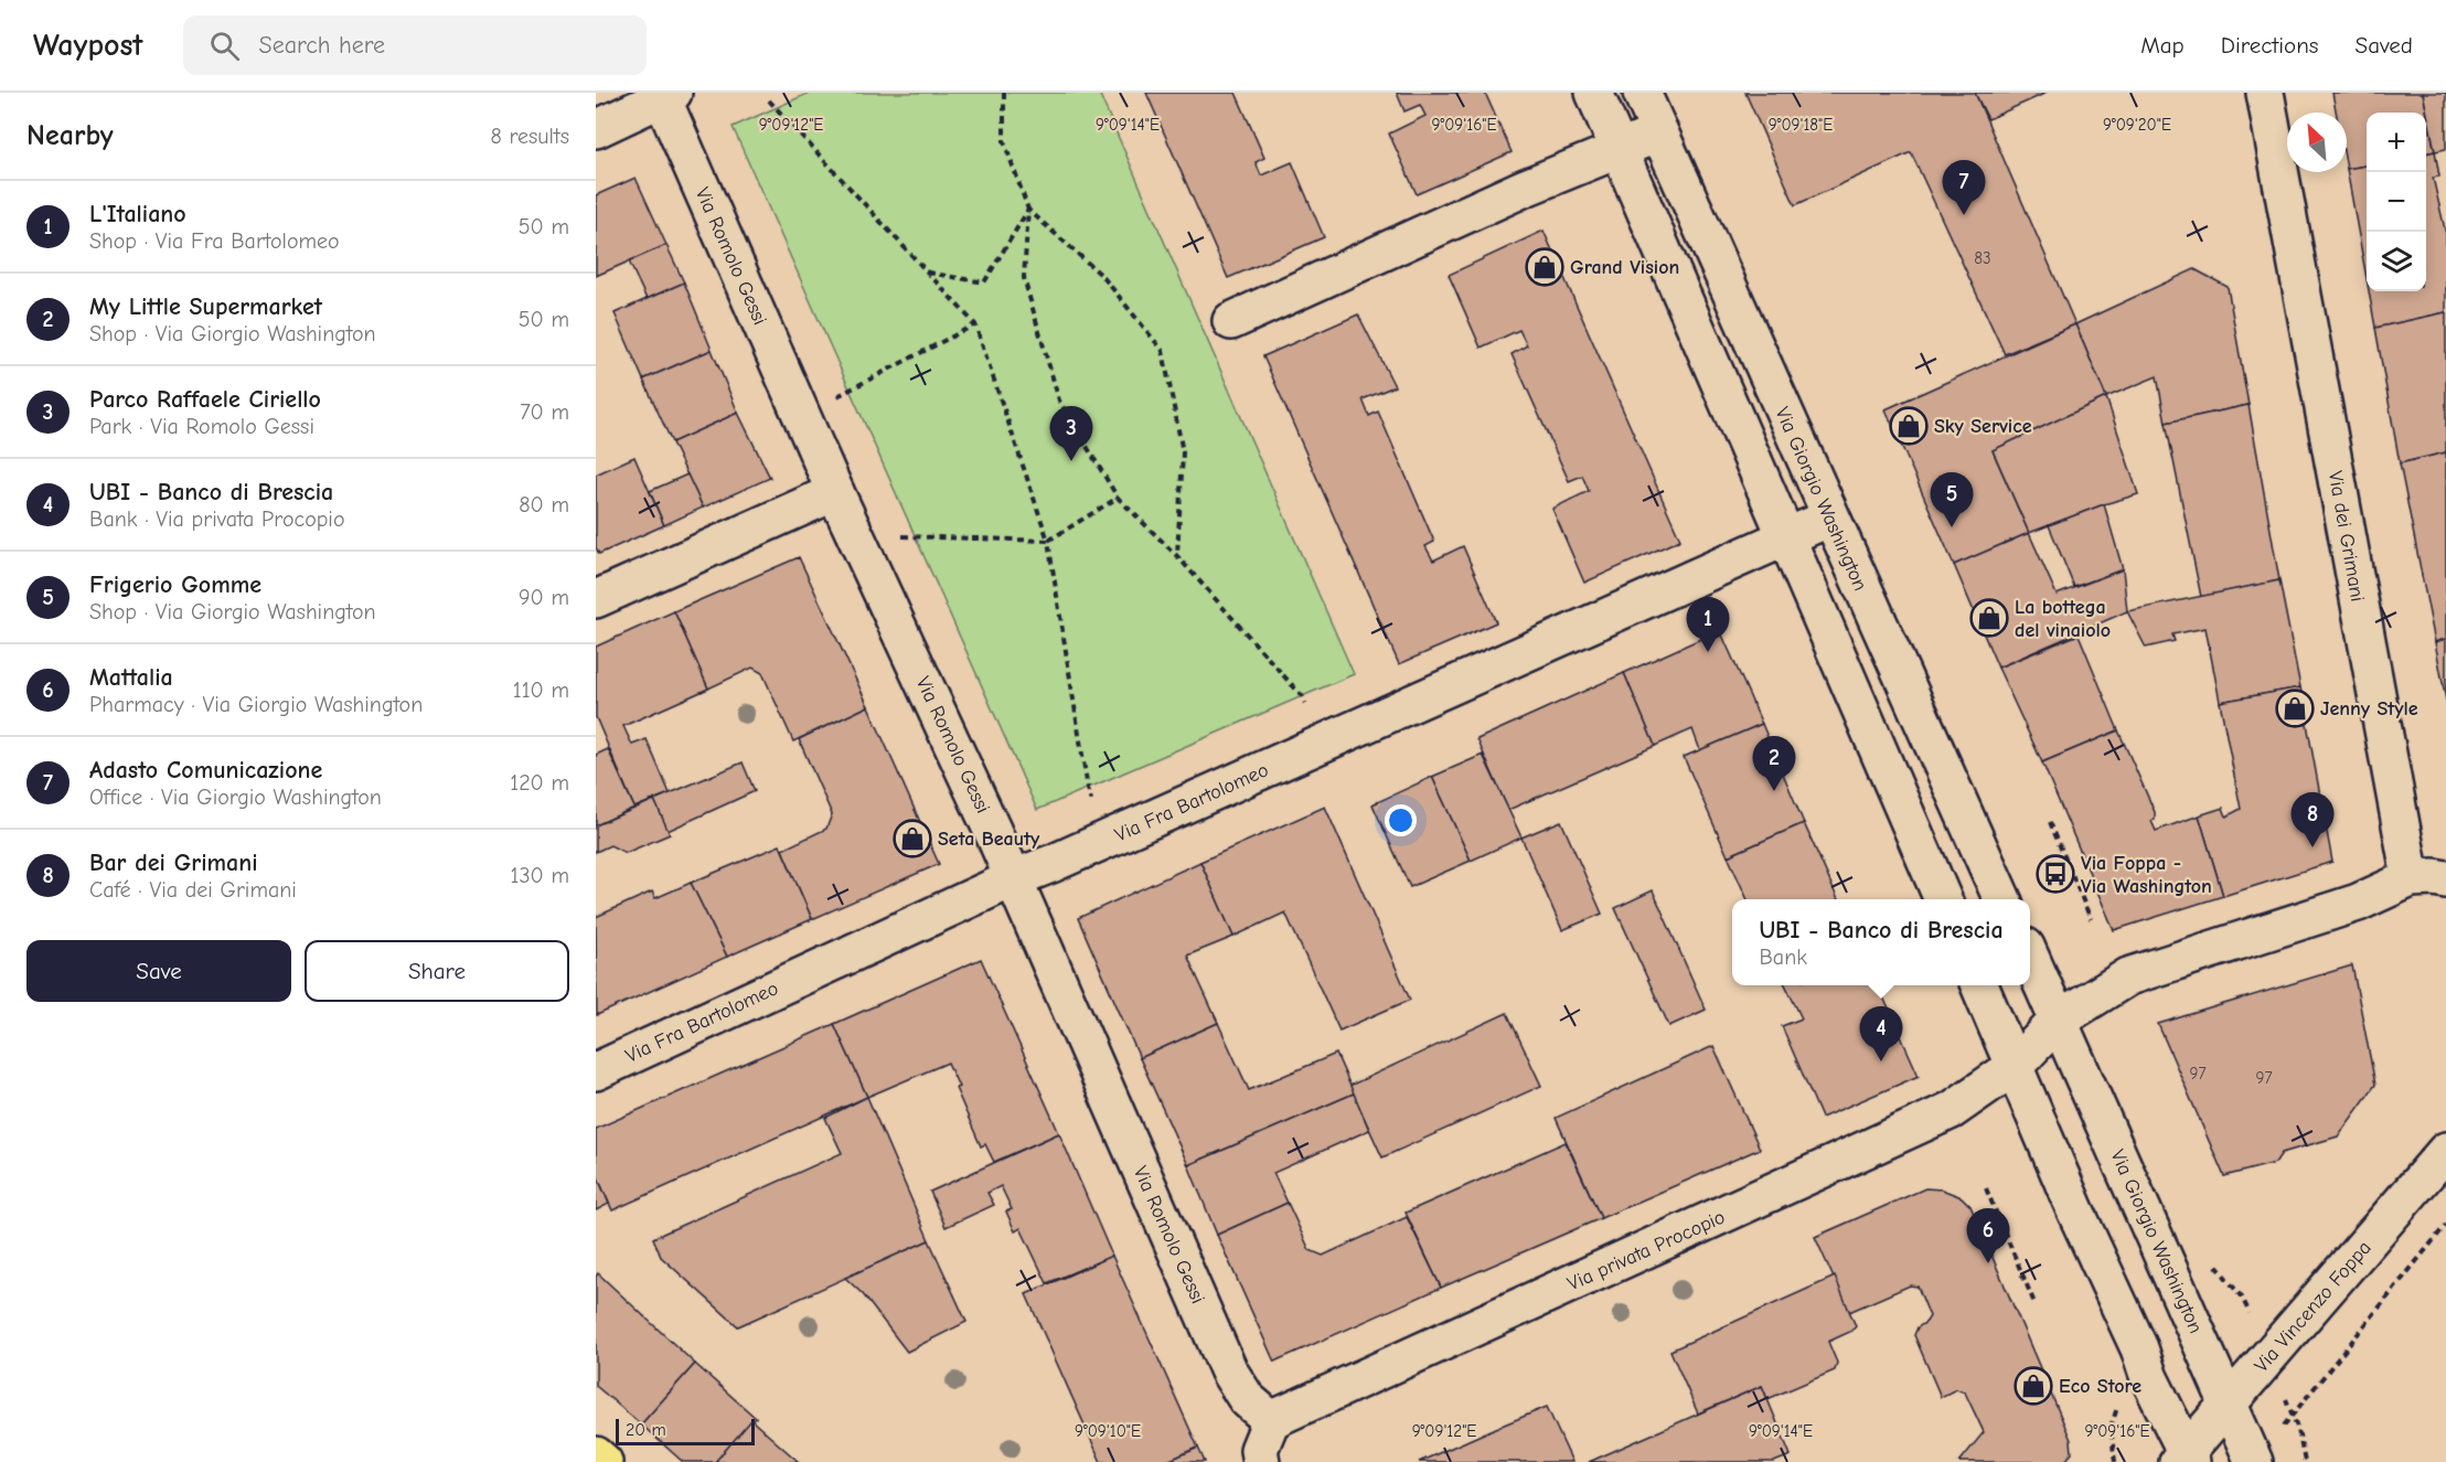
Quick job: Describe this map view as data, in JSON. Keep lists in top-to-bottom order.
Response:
{
  "streets": {
    "street": [
      "Via Romolo Gessi",
      "Via Giorgio Washington",
      "Via dei Grimani",
      "Via Fra Bartolomeo",
      "Via privata Procopio",
      "Via Vincenzo Foppa"
    ]
  },
  "crossings": [
    ["Via Romolo Gessi", "Via Fra Bartolomeo"],
    ["Via Romolo Gessi", "Via privata Procopio"],
    ["Via Giorgio Washington", "Via Fra Bartolomeo"],
    ["Via Giorgio Washington", "Via Vincenzo Foppa"]
  ],
  "places": {
    "shop": [
      "Grand Vision",
      "Sky Service",
      "La bottega del vinaiolo",
      "Jenny Style",
      "Seta Beauty",
      "Eco Store"
    ],
    "bus stop": ["Via Foppa - Via Washington"]
  },
  "house_numbers": ["83", "97", "97"],
  "scale_bar": "20 m",
  "north": "top left",
  "page": {
    "header": "Waypost",
    "search": "Search here",
    "nav": ["Map", "Directions", "Saved"],
    "heading": ["Nearby", "8 results"],
    "map_buttons": ["+", "−"],
    "pins": [
      "7",
      "3",
      "5",
      "1",
      "2",
      "8",
      "4",
      "6"
    ],
    "list": [
      {
        "mark": "1",
        "name": "L'Italiano",
        "note": "Shop · Via Fra Bartolomeo",
        "value": "50 m"
      },
      {
        "mark": "2",
        "name": "My Little Supermarket",
        "note": "Shop · Via Giorgio Washington",
        "value": "50 m"
      },
      {
        "mark": "3",
        "name": "Parco Raffaele Ciriello",
        "note": "Park · Via Romolo Gessi",
        "value": "70 m"
      },
      {
        "mark": "4",
        "name": "UBI - Banco di Brescia",
        "note": "Bank · Via privata Procopio",
        "value": "80 m"
      },
      {
        "mark": "5",
        "name": "Frigerio Gomme",
        "note": "Shop · Via Giorgio Washington",
        "value": "90 m"
      },
      {
        "mark": "6",
        "name": "Mattalia",
        "note": "Pharmacy · Via Giorgio Washington",
        "value": "110 m"
      },
      {
        "mark": "7",
        "name": "Adasto Comunicazione",
        "note": "Office · Via Giorgio Washington",
        "value": "120 m"
      },
      {
        "mark": "8",
        "name": "Bar dei Grimani",
        "note": "Café · Via dei Grimani",
        "value": "130 m"
      }
    ],
    "popup": ["UBI - Banco di Brescia", "Bank"],
    "buttons": ["Save", "Share"],
    "scale": "20 m"
  },
  "coordinates": [
    "9°09'14\"E",
    "9°09'16\"E",
    "9°09'18\"E",
    "9°09'20\"E",
    "9°09'12\"E",
    "9°09'10\"E"
  ]
}
